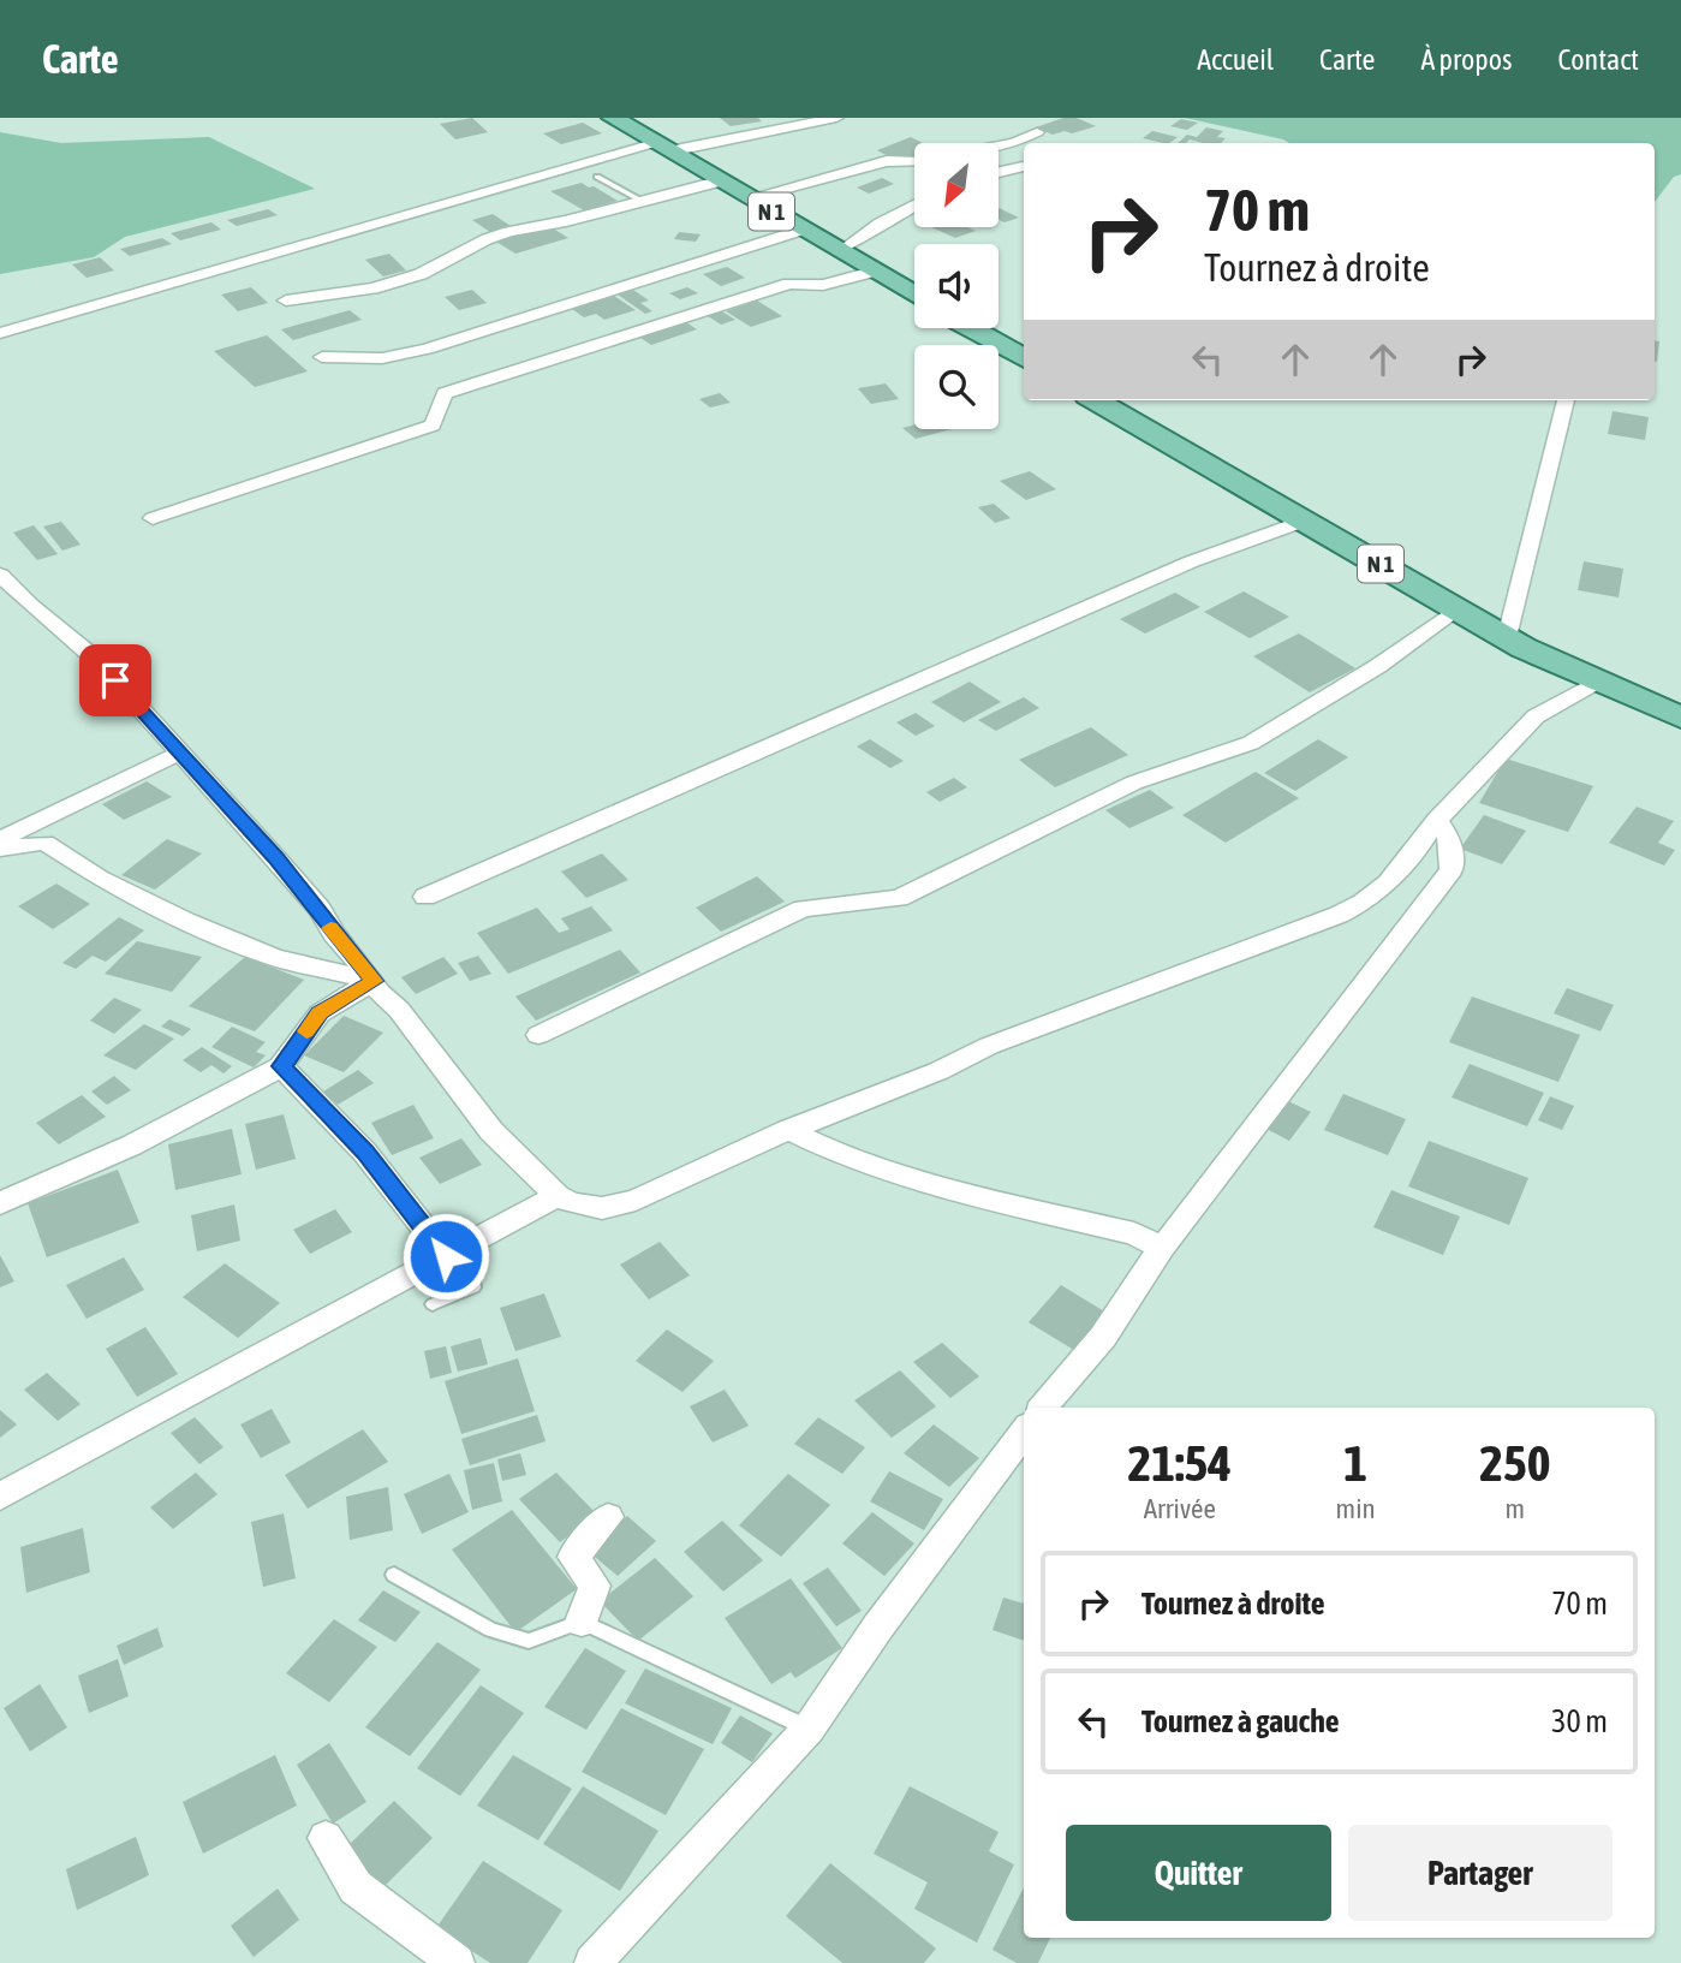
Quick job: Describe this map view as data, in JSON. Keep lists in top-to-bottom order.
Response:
{
  "streets": {
    "main road": ["N 1"]
  },
  "north": "bottom left",
  "page": {
    "header": "Carte",
    "nav": [
      "Accueil",
      "Carte",
      "À propos",
      "Contact"
    ],
    "turn": ["70 m", "Tournez à droite"],
    "eta": [
      "21:54",
      "Arrivée",
      "1",
      "min",
      "250",
      "m"
    ],
    "list": [
      {
        "name": "Tournez à droite",
        "value": "70 m"
      },
      {
        "name": "Tournez à gauche",
        "value": "30 m"
      }
    ],
    "buttons": ["Quitter", "Partager"]
  }
}
